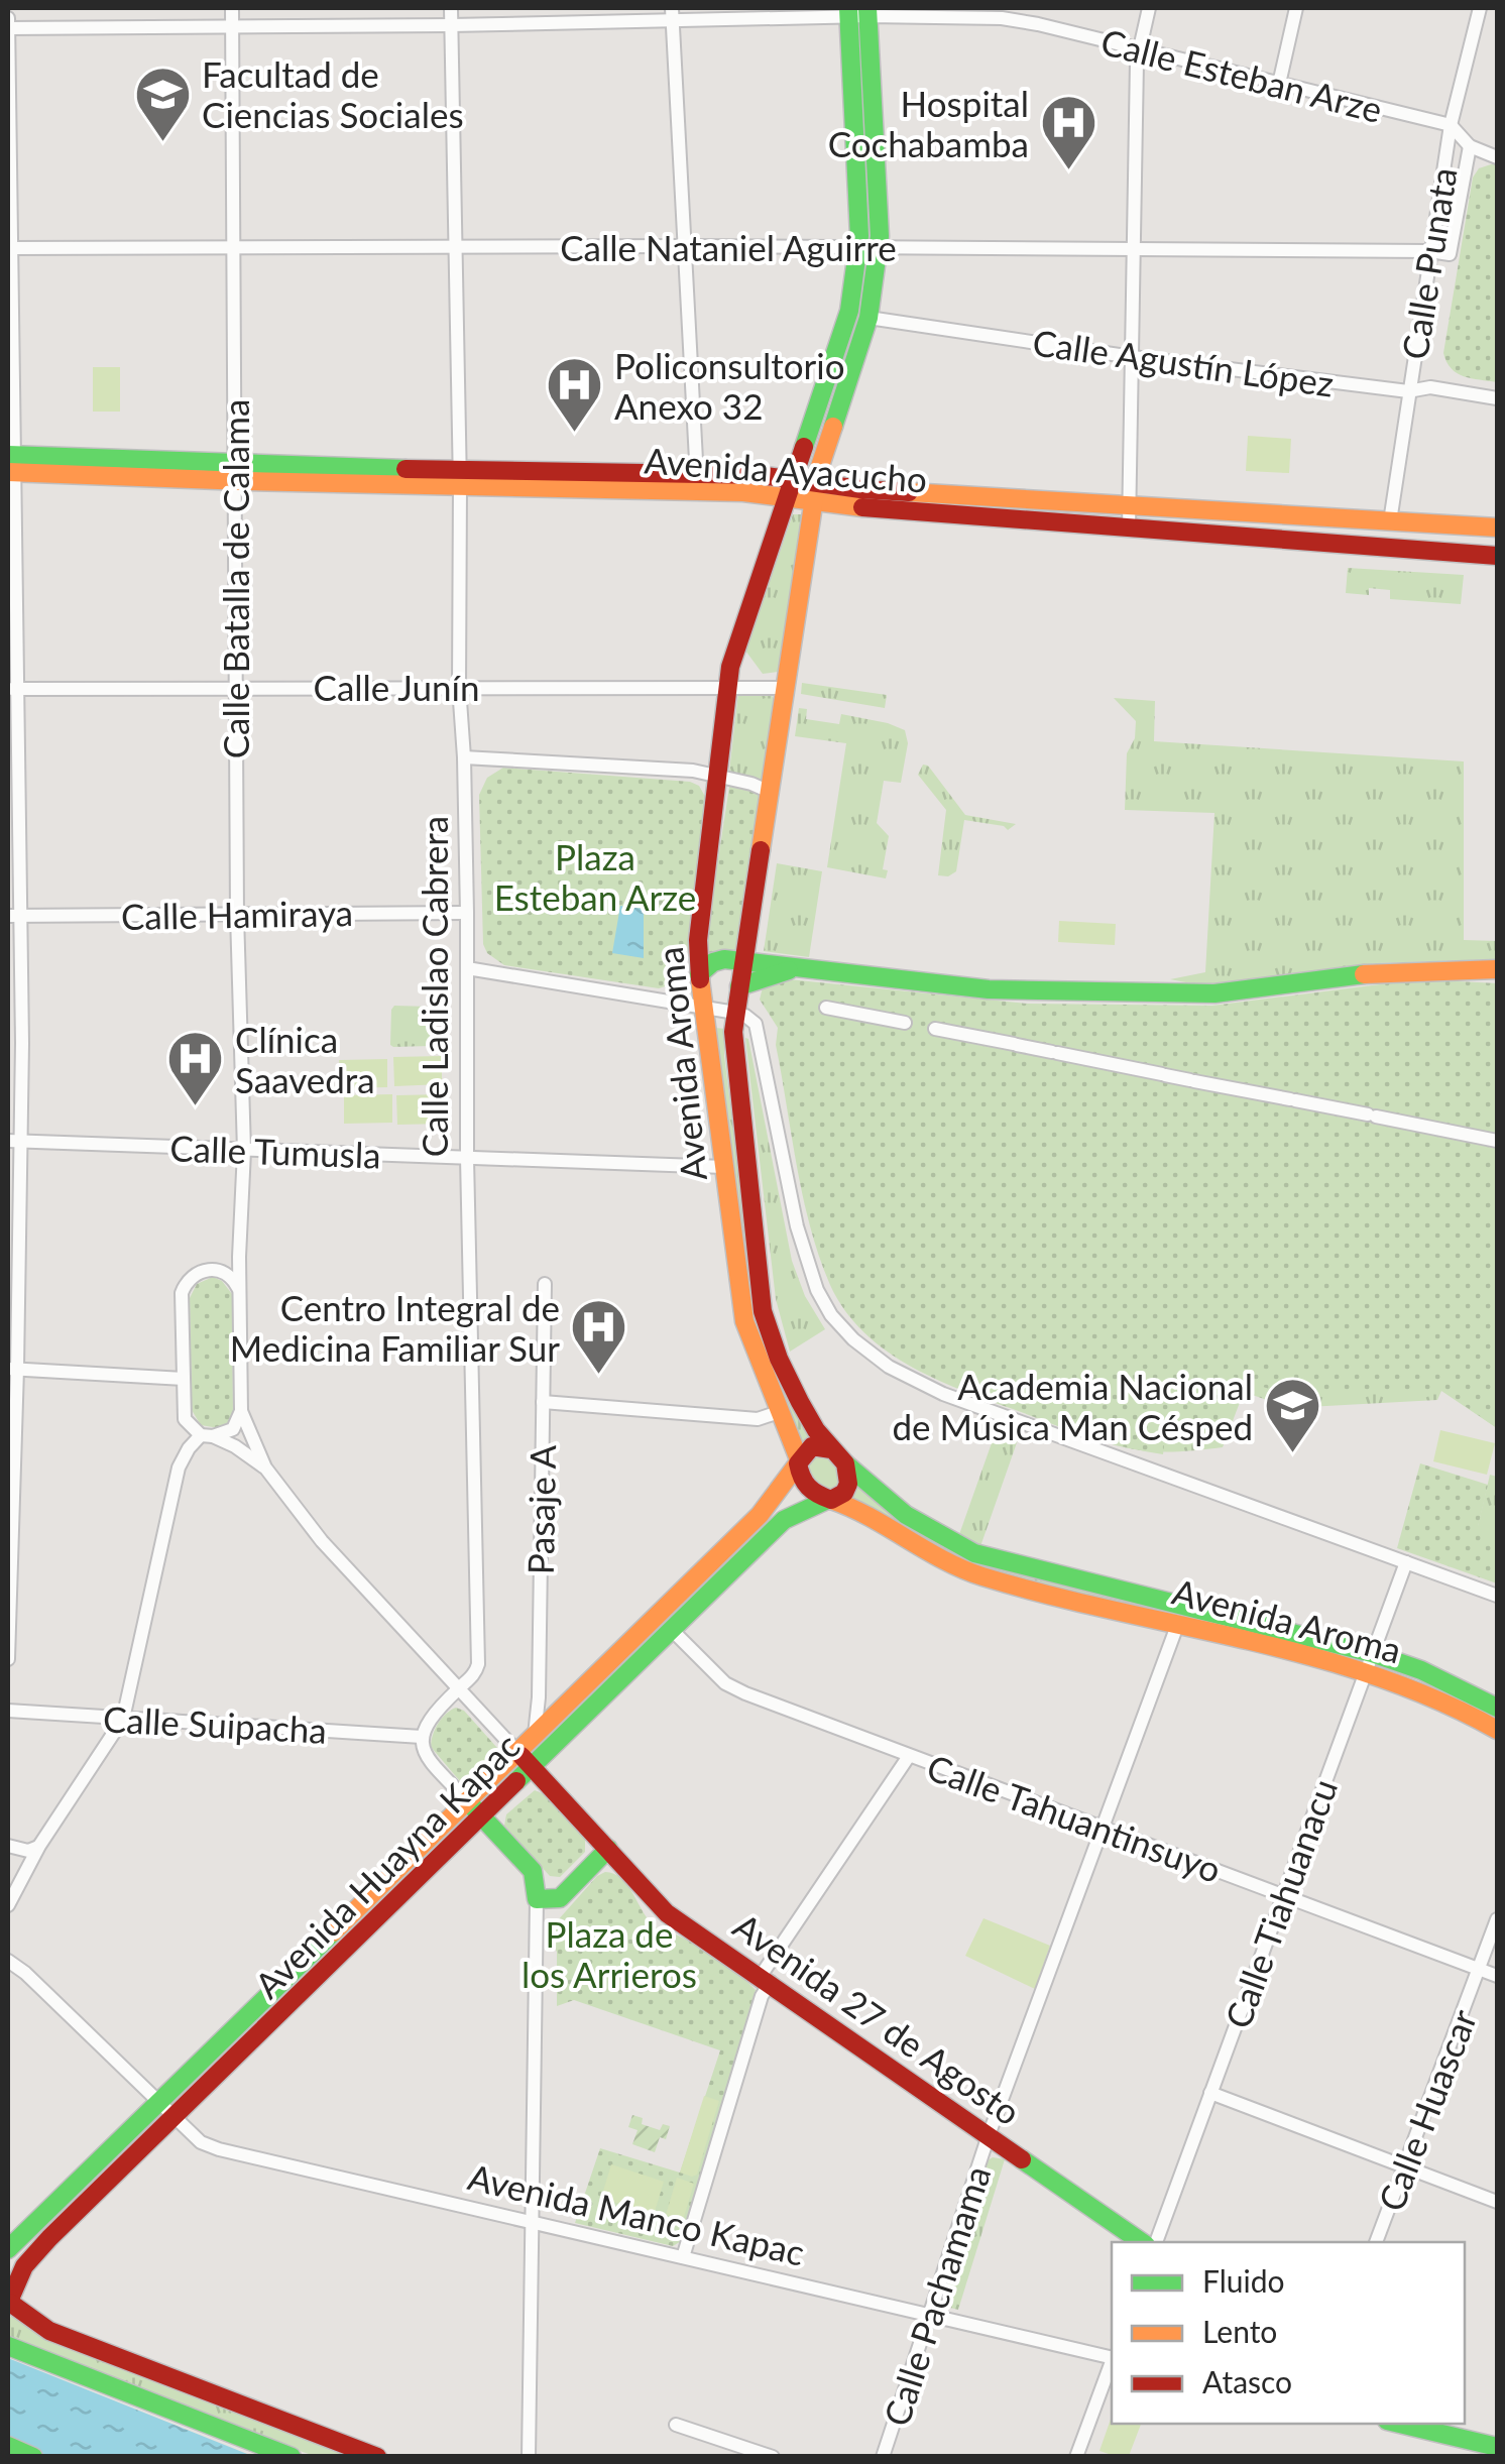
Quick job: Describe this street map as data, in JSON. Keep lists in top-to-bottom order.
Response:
{
  "streets": {
    "main road": [
      "Avenida Ayacucho",
      "Avenida Aroma",
      "Avenida Huayna Kapac",
      "Avenida 27 de Agosto"
    ],
    "street": [
      "Calle Esteban Arze",
      "Calle Nataniel Aguirre",
      "Calle Punata",
      "Calle Agustín López",
      "Calle Batalla de Calama",
      "Calle Junín",
      "Calle Hamiraya",
      "Calle Ladislao Cabrera",
      "Calle Tumusla",
      "Pasaje A",
      "Calle Suipacha",
      "Calle Tahuantinsuyo",
      "Calle Tiahuanacu",
      "Calle Huascar",
      "Avenida Manco Kapac",
      "Calle Pachamama"
    ]
  },
  "crossings": [
    ["Calle Esteban Arze", "Calle Punata"],
    ["Calle Esteban Arze", "Calle Batalla de Calama"],
    ["Calle Esteban Arze", "Calle Ladislao Cabrera"],
    ["Calle Esteban Arze", "Avenida Aroma"],
    ["Calle Nataniel Aguirre", "Calle Punata"],
    ["Calle Nataniel Aguirre", "Calle Batalla de Calama"],
    ["Calle Nataniel Aguirre", "Calle Ladislao Cabrera"],
    ["Calle Nataniel Aguirre", "Avenida Aroma"],
    ["Calle Punata", "Calle Agustín López"],
    ["Calle Punata", "Avenida Ayacucho"],
    ["Calle Agustín López", "Avenida Aroma"],
    ["Avenida Ayacucho", "Calle Batalla de Calama"],
    ["Avenida Ayacucho", "Calle Ladislao Cabrera"],
    ["Avenida Ayacucho", "Avenida Aroma"],
    ["Calle Batalla de Calama", "Calle Junín"],
    ["Calle Batalla de Calama", "Calle Hamiraya"],
    ["Calle Batalla de Calama", "Calle Tumusla"],
    ["Calle Batalla de Calama", "Avenida 27 de Agosto"],
    ["Calle Junín", "Calle Ladislao Cabrera"],
    ["Calle Junín", "Avenida Aroma"],
    ["Calle Hamiraya", "Calle Ladislao Cabrera"],
    ["Calle Ladislao Cabrera", "Calle Tumusla"],
    ["Calle Ladislao Cabrera", "Calle Suipacha"],
    ["Calle Ladislao Cabrera", "Avenida 27 de Agosto"],
    ["Avenida Aroma", "Calle Tumusla"],
    ["Avenida Aroma", "Avenida Huayna Kapac"],
    ["Avenida Aroma", "Calle Tiahuanacu"],
    ["Avenida Aroma", "Calle Pachamama"],
    ["Pasaje A", "Avenida Huayna Kapac"],
    ["Calle Tahuantinsuyo", "Avenida Huayna Kapac"],
    ["Calle Tahuantinsuyo", "Calle Tiahuanacu"],
    ["Calle Tahuantinsuyo", "Calle Huascar"],
    ["Calle Tahuantinsuyo", "Calle Pachamama"],
    ["Avenida Huayna Kapac", "Avenida 27 de Agosto"],
    ["Avenida Huayna Kapac", "Avenida Manco Kapac"],
    ["Avenida 27 de Agosto", "Calle Pachamama"],
    ["Avenida Manco Kapac", "Calle Pachamama"]
  ],
  "parks": ["Plaza Esteban Arze", "Plaza de los Arrieros"],
  "places": {
    "school or university": ["Facultad de Ciencias Sociales", "Academia Nacional de Música Man Césped"],
    "hospital": [
      "Hospital Cochabamba",
      "Policonsultorio Anexo 32",
      "Clínica Saavedra",
      "Centro Integral de Medicina Familiar Sur"
    ]
  },
  "legend": ["Fluido", "Lento", "Atasco"]
}
